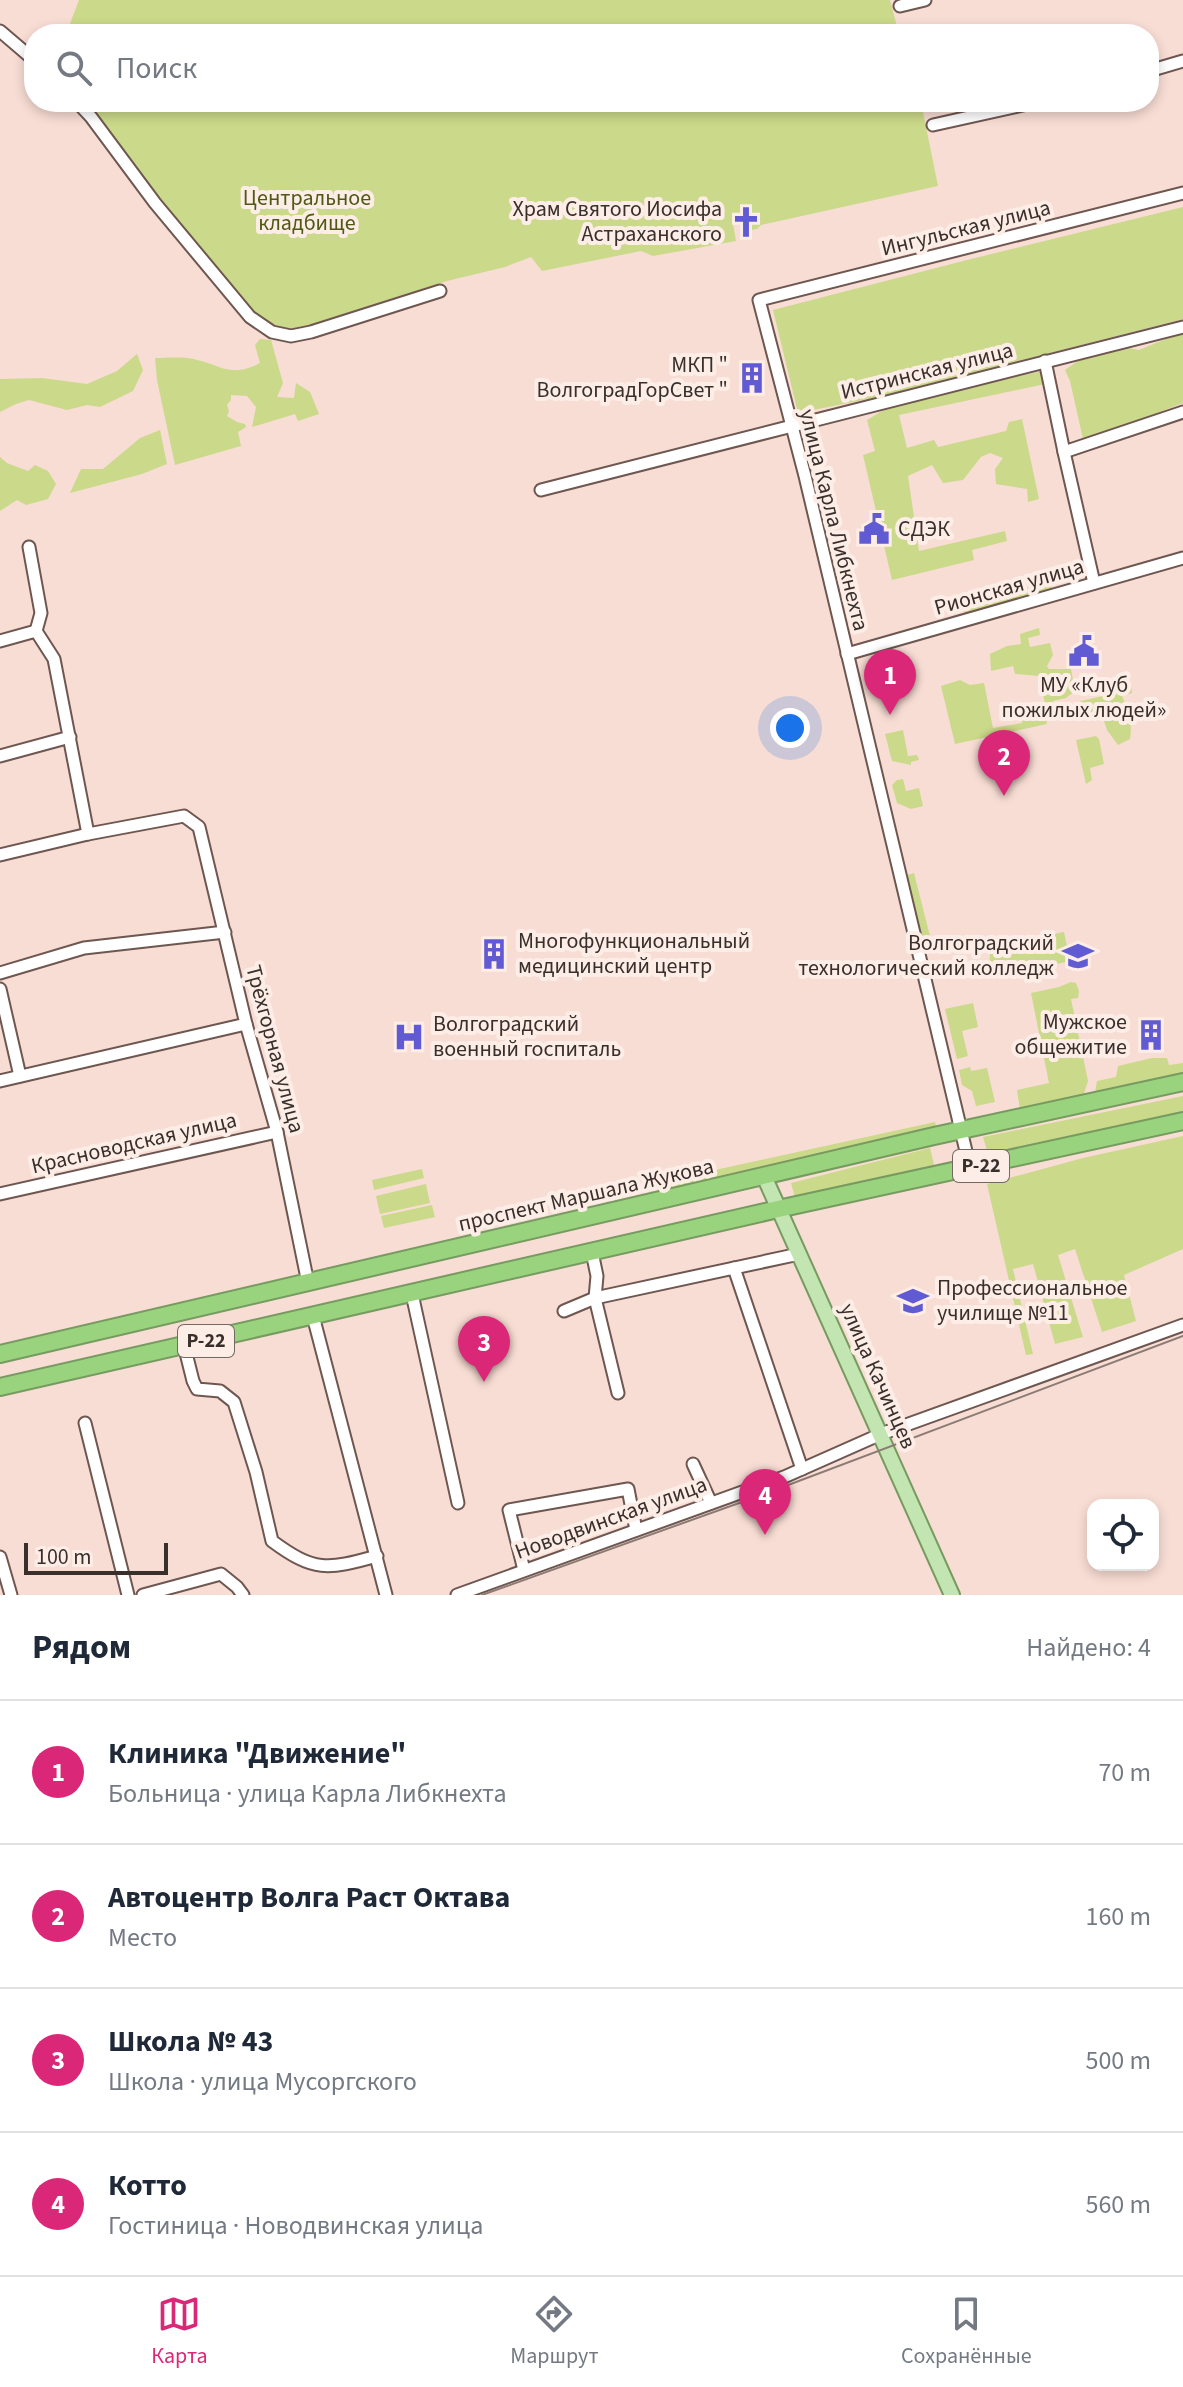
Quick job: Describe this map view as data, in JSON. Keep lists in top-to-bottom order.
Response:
{
  "streets": {
    "highway": ["Р-22", "проспект Маршала Жукова"],
    "main road": ["улица Качинцев"],
    "street": [
      "Ингульская улица",
      "Истринская улица",
      "улица Карла Либкнехта",
      "Рионская улица",
      "Трёхгорная улица",
      "Красноводская улица",
      "Новодвинская улица"
    ]
  },
  "crossings": [
    ["Ингульская улица", "улица Карла Либкнехта"],
    ["Истринская улица", "улица Карла Либкнехта"],
    ["улица Карла Либкнехта", "Рионская улица"],
    ["улица Карла Либкнехта", "Р-22"],
    ["улица Карла Либкнехта", "проспект Маршала Жукова"],
    ["Трёхгорная улица", "Красноводская улица"],
    ["Трёхгорная улица", "проспект Маршала Жукова"],
    ["Р-22", "улица Качинцев"],
    ["проспект Маршала Жукова", "улица Качинцев"],
    ["улица Качинцев", "Новодвинская улица"]
  ],
  "parks": ["Центральное кладбище"],
  "places": {
    "church": ["Храм Святого Иосифа Астраханского"],
    "building": ["МКП \" ВолгоградГорСвет \"", "Многофункциональный медицинский центр", "Мужское общежитие"],
    "public building": ["СДЭК", "МУ «Клуб пожилых людей»"],
    "school or university": ["Волгоградский технологический колледж", "Профессиональное училище №11"],
    "hospital": ["Волгоградский военный госпиталь"]
  },
  "scale_bar": "100 m",
  "page": {
    "search": "Поиск",
    "pins": [
      "1",
      "2",
      "3",
      "4"
    ],
    "scale": "100 m",
    "heading": ["Рядом", "Найдено: 4"],
    "list": [
      {
        "mark": "1",
        "name": "Клиника \"Движение\"",
        "note": "Больница · улица Карла Либкнехта",
        "value": "70 m"
      },
      {
        "mark": "2",
        "name": "Автоцентр Волга Раст Октава",
        "note": "Место",
        "value": "160 m"
      },
      {
        "mark": "3",
        "name": "Школа № 43",
        "note": "Школа · улица Мусоргского",
        "value": "500 m"
      },
      {
        "mark": "4",
        "name": "Котто",
        "note": "Гостиница · Новодвинская улица",
        "value": "560 m"
      }
    ],
    "nav": ["Карта", "Маршрут", "Сохранённые"]
  }
}
